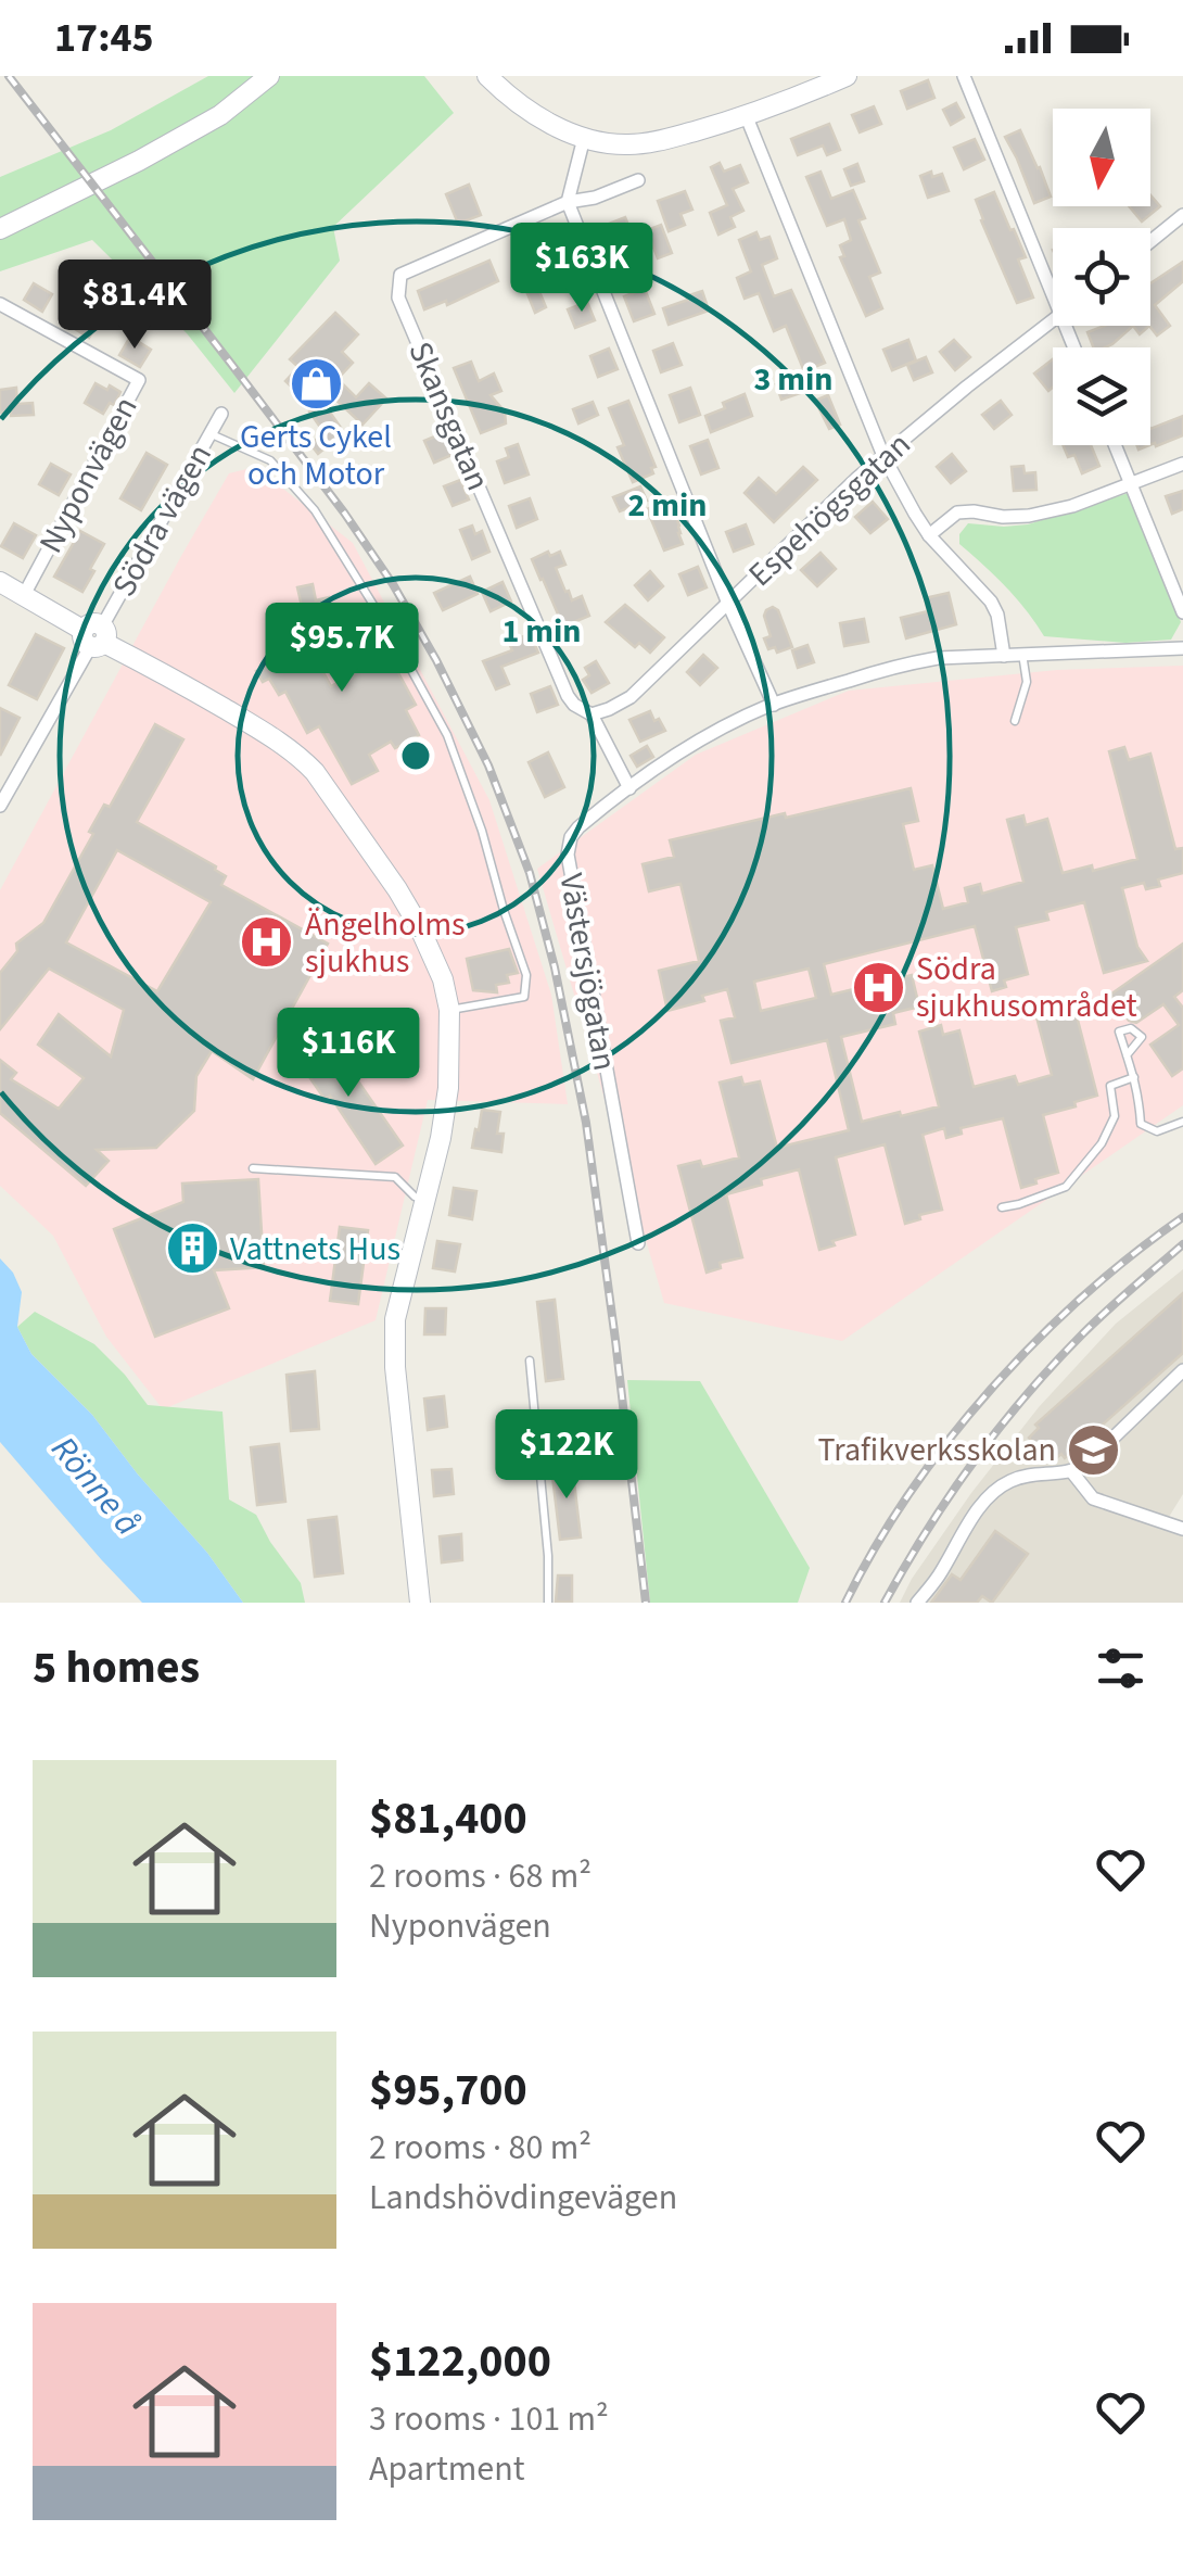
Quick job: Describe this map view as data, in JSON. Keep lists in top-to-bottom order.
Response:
{
  "streets": {
    "street": [
      "Skansgatan",
      "Nyponvägen",
      "Espehögsgatan",
      "Södra vägen",
      "Västersjögatan"
    ]
  },
  "crossings": [
    ["Skansgatan", "Espehögsgatan"]
  ],
  "water": ["Rönne å"],
  "places": {
    "shop": ["Gerts Cykel och Motor"],
    "hospital": ["Ängelholms sjukhus", "Södra sjukhusområdet"],
    "building": ["Vattnets Hus"],
    "school or university": ["Trafikverksskolan"]
  },
  "north": "bottom",
  "page": {
    "status": "17:45",
    "price": [
      "$163K",
      "$81.4K",
      "$95.7K",
      "$116K",
      "$122K"
    ],
    "heading": "5 homes",
    "list": [
      {
        "name": "$81,400",
        "note": "2 rooms · 68 m² · Nyponvägen"
      },
      {
        "name": "$95,700",
        "note": "2 rooms · 80 m² · Landshövdingevägen"
      },
      {
        "name": "$122,000",
        "note": "3 rooms · 101 m² · Apartment"
      }
    ]
  },
  "rings": ["3 min", "2 min", "1 min"]
}
